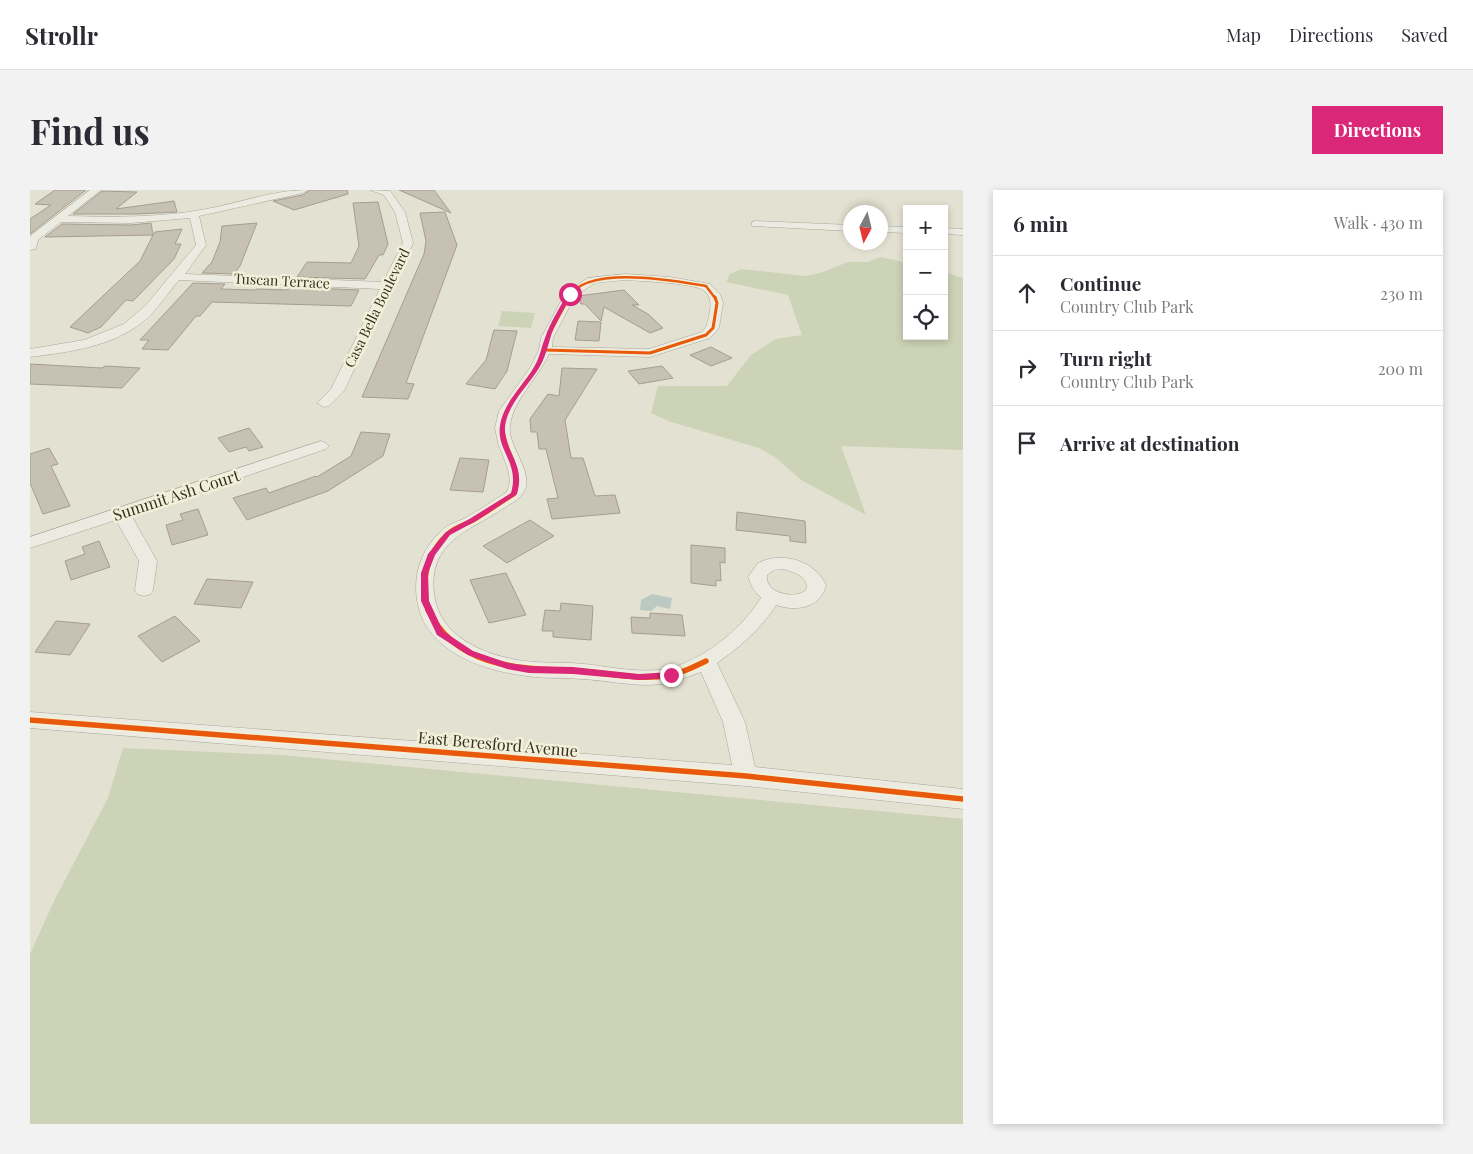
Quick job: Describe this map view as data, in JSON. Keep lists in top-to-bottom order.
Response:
{
  "streets": {
    "street": [
      "Tuscan Terrace",
      "Casa Bella Boulevard",
      "Summit Ash Court",
      "East Beresford Avenue"
    ]
  },
  "crossings": [
    ["Tuscan Terrace", "Casa Bella Boulevard"]
  ],
  "north": "bottom",
  "page": {
    "header": "Strollr",
    "nav": ["Map", "Directions", "Saved"],
    "buttons": "Directions",
    "title": "Find us",
    "heading": ["6 min", "Walk · 430 m"],
    "map_buttons": ["+", "−"],
    "list": [
      ["Continue", "Country Club Park", "230 m"],
      ["Turn right", "Country Club Park", "200 m"],
      "Arrive at destination"
    ]
  }
}
